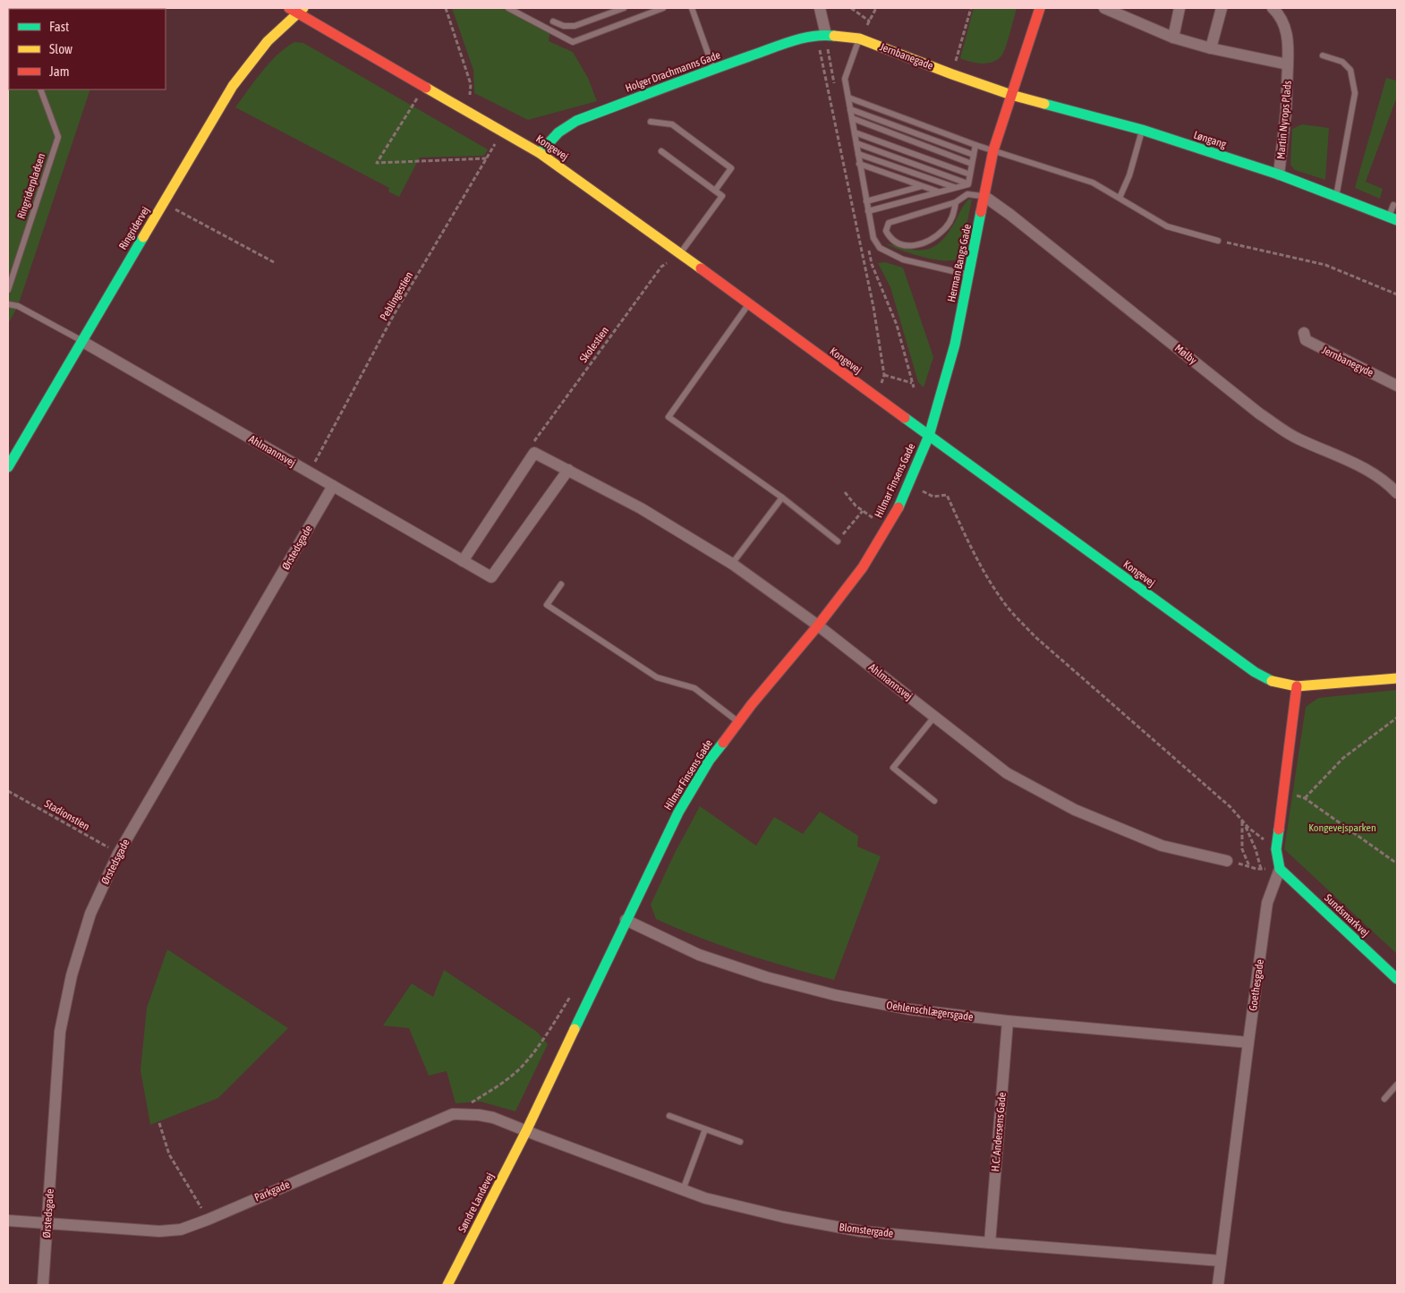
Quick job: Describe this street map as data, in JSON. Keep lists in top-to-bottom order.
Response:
{
  "streets": {
    "street": [
      "Jernbanegade",
      "Holger Drachmanns Gade",
      "Martin Nyrops Plads",
      "Løngang",
      "Kongevej",
      "Ringridervej",
      "Herman Bangs Gade",
      "Mølby",
      "Jernbanegyde",
      "Ahlmannsvej",
      "Hilmar Finsens Gade",
      "Ørstedsgade",
      "Sundsmarkvej",
      "Goethesgade",
      "Oehlenschlægersgade",
      "H.C. Andersens Gade",
      "Parkgade",
      "Søndre Landevej",
      "Blomstergade"
    ],
    "lane": ["Ringriderpladsen"],
    "path": ["Peblingestien", "Skolestien", "Stadionstien"]
  },
  "crossings": [
    ["Jernbanegade", "Holger Drachmanns Gade"],
    ["Jernbanegade", "Løngang"],
    ["Jernbanegade", "Herman Bangs Gade"],
    ["Holger Drachmanns Gade", "Kongevej"],
    ["Martin Nyrops Plads", "Løngang"],
    ["Løngang", "Herman Bangs Gade"],
    ["Kongevej", "Ringridervej"],
    ["Kongevej", "Herman Bangs Gade"],
    ["Kongevej", "Peblingestien"],
    ["Kongevej", "Skolestien"],
    ["Kongevej", "Hilmar Finsens Gade"],
    ["Ringridervej", "Ahlmannsvej"],
    ["Herman Bangs Gade", "Mølby"],
    ["Herman Bangs Gade", "Hilmar Finsens Gade"],
    ["Peblingestien", "Ahlmannsvej"],
    ["Skolestien", "Ahlmannsvej"],
    ["Ahlmannsvej", "Hilmar Finsens Gade"],
    ["Ahlmannsvej", "Ørstedsgade"],
    ["Hilmar Finsens Gade", "Oehlenschlægersgade"],
    ["Hilmar Finsens Gade", "Parkgade"],
    ["Hilmar Finsens Gade", "Søndre Landevej"],
    ["Hilmar Finsens Gade", "Blomstergade"],
    ["Ørstedsgade", "Stadionstien"],
    ["Ørstedsgade", "Parkgade"],
    ["Sundsmarkvej", "Goethesgade"],
    ["Goethesgade", "Oehlenschlægersgade"],
    ["Goethesgade", "Blomstergade"],
    ["Oehlenschlægersgade", "H.C. Andersens Gade"],
    ["H.C. Andersens Gade", "Blomstergade"],
    ["Parkgade", "Søndre Landevej"],
    ["Parkgade", "Blomstergade"],
    ["Søndre Landevej", "Blomstergade"]
  ],
  "parks": ["Kongevejsparken"],
  "legend": ["Fast", "Slow", "Jam"]
}
